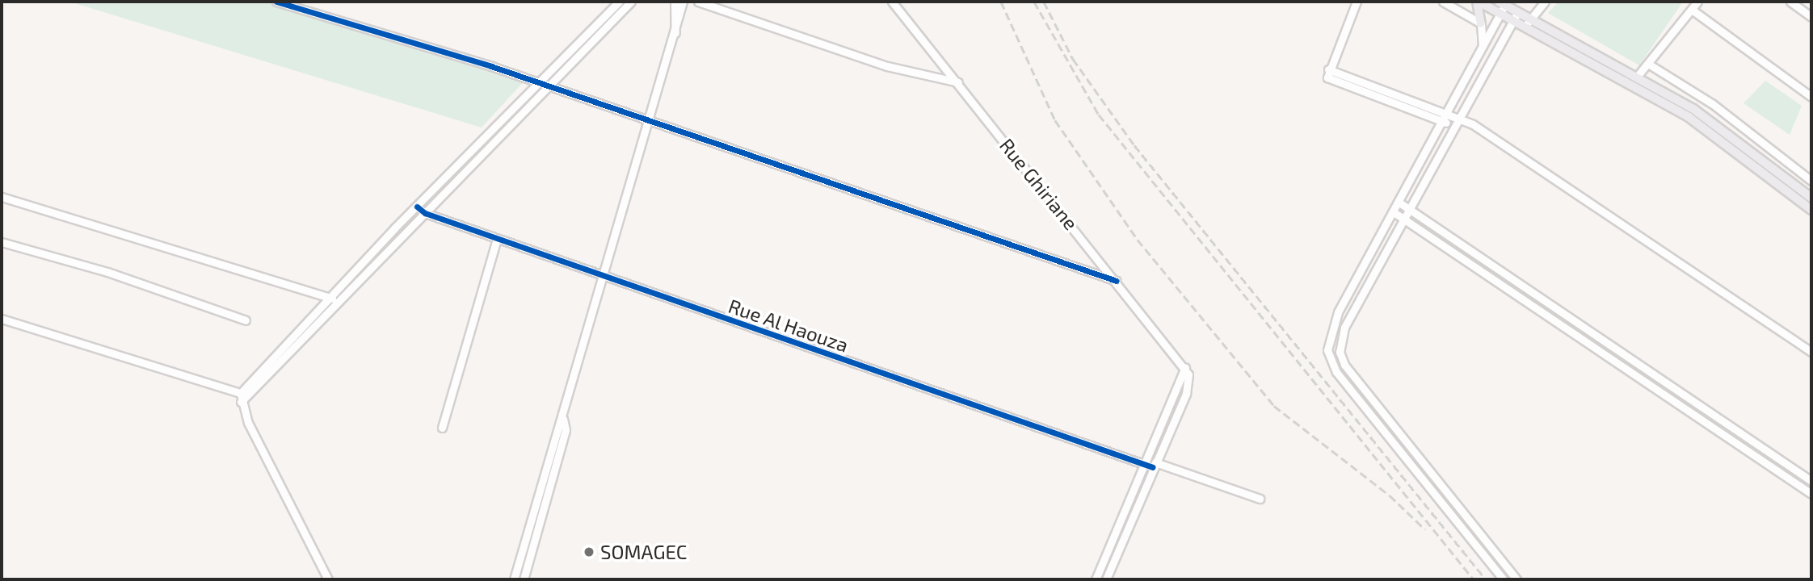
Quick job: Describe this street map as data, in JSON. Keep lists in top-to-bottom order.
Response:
{
  "streets": {
    "street": ["Rue Ghiriane", "Rue Al Haouza"]
  },
  "places": ["SOMAGEC"]
}
